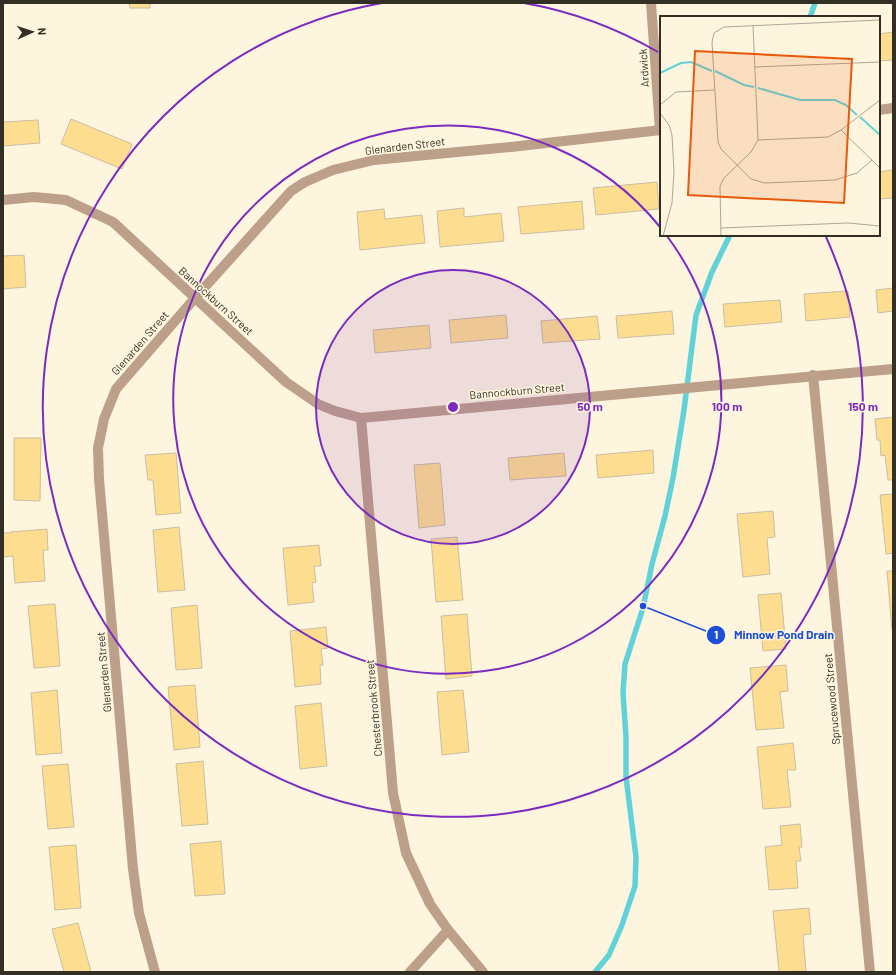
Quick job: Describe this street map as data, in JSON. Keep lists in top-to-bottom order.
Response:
{
  "streets": {
    "street": [
      "Ardwick",
      "Glenarden Street",
      "Bannockburn Street",
      "Sprucewood Street",
      "Chesterbrook Street"
    ]
  },
  "crossings": [
    ["Glenarden Street", "Bannockburn Street"],
    ["Bannockburn Street", "Sprucewood Street"],
    ["Bannockburn Street", "Chesterbrook Street"]
  ],
  "places": ["Minnow Pond Drain"],
  "north": "right",
  "rings": ["50 m", "100 m", "150 m"]
}
